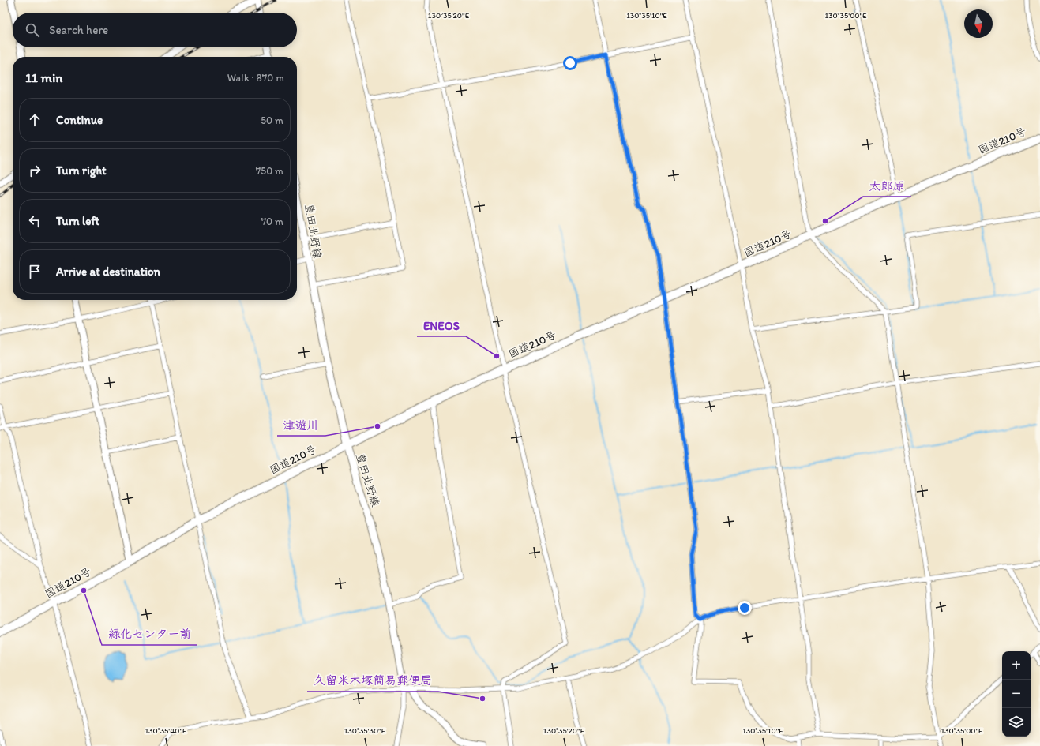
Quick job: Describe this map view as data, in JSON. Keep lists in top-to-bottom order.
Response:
{
  "streets": {
    "highway": ["国道210号"],
    "main road": ["豊田北野線"]
  },
  "crossings": [
    ["国道210号", "豊田北野線"]
  ],
  "places": [
    "太郎原",
    "ENEOS",
    "津遊川",
    "緑化センター前",
    "久留米木塚簡易郵便局"
  ],
  "north": "bottom",
  "page": {
    "search": "Search here",
    "heading": ["11 min", "Walk · 870 m"],
    "list": [
      ["Continue", "50 m"],
      ["Turn right", "750 m"],
      ["Turn left", "70 m"],
      "Arrive at destination"
    ],
    "map_buttons": ["+", "−"]
  },
  "coordinates": [
    "130°35'20\"E",
    "130°35'10\"E",
    "130°35'00\"E",
    "130°35'40\"E",
    "130°35'30\"E"
  ]
}
